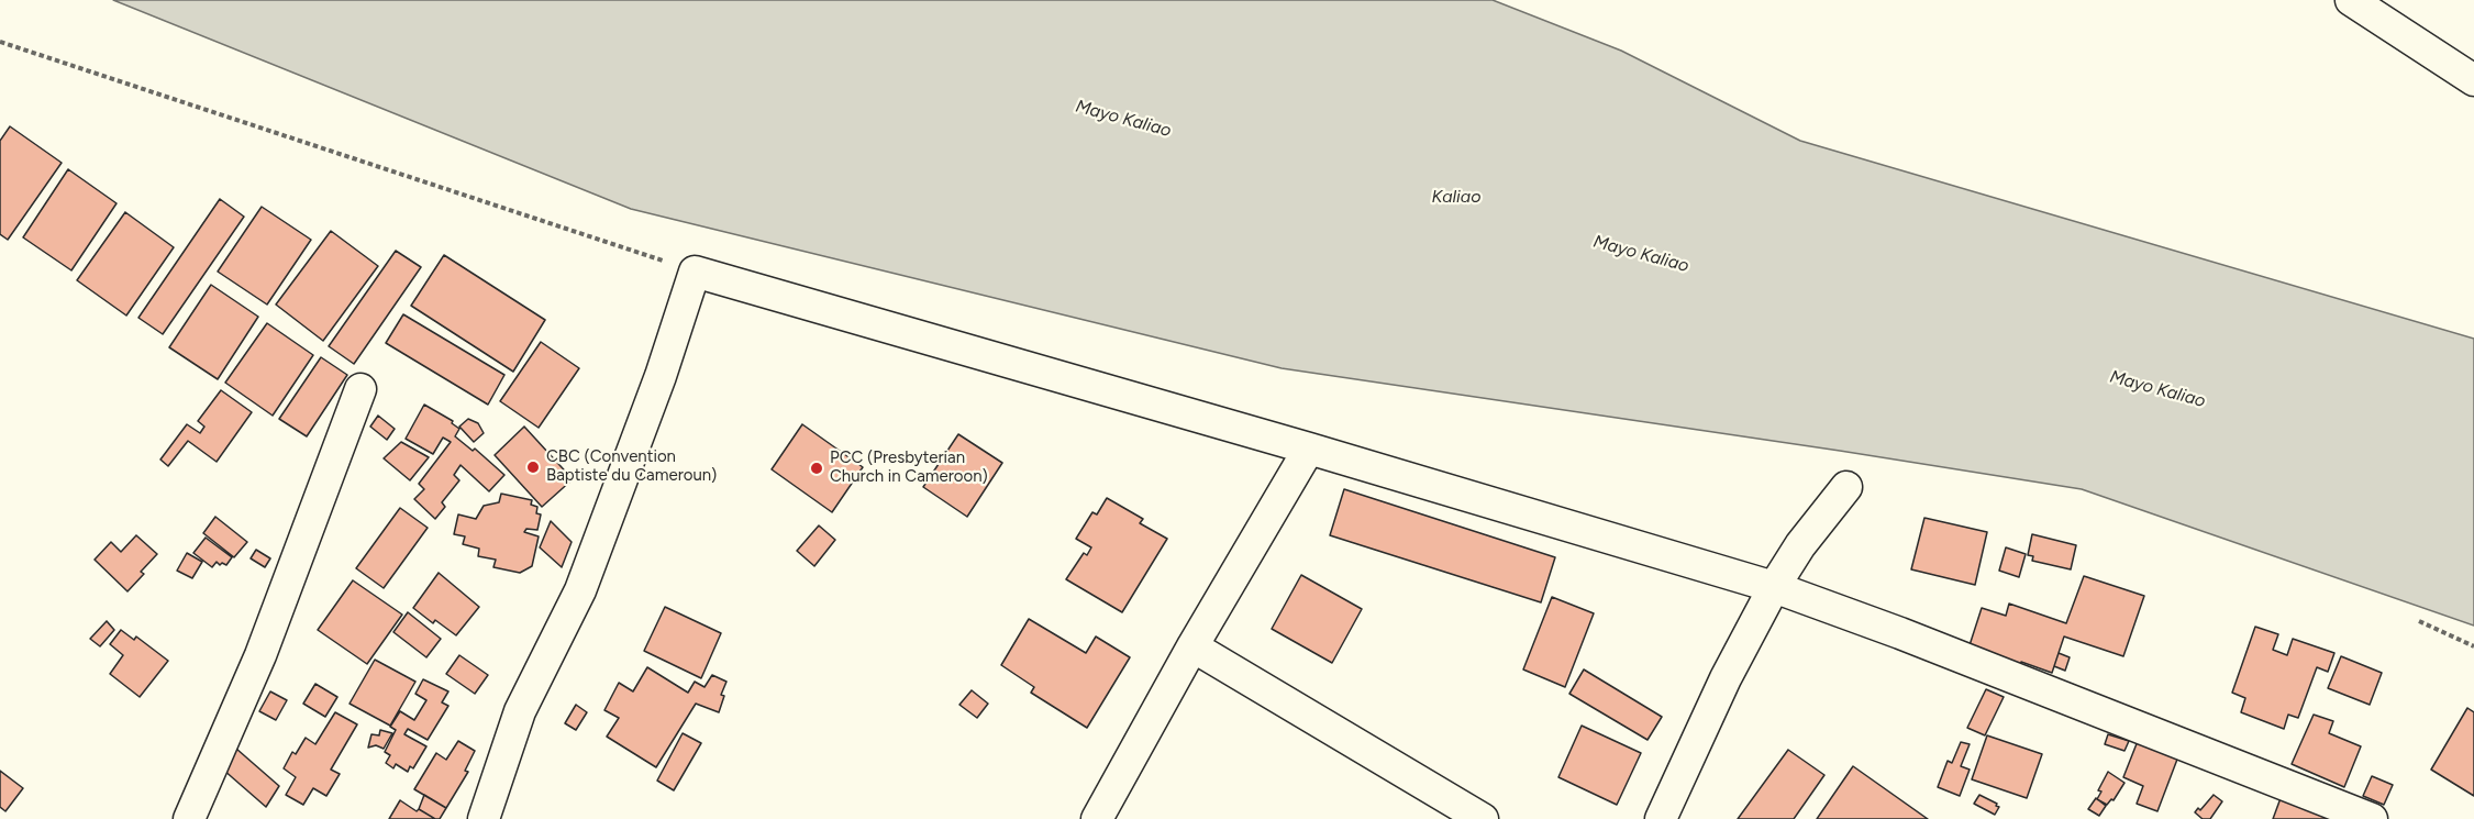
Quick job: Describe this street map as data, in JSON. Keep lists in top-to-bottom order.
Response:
{
  "water": ["Mayo Kaliao", "Kaliao"],
  "places": ["CBC (Convention Baptiste du Cameroun)", "PCC (Presbyterian Church in Cameroon)"]
}
